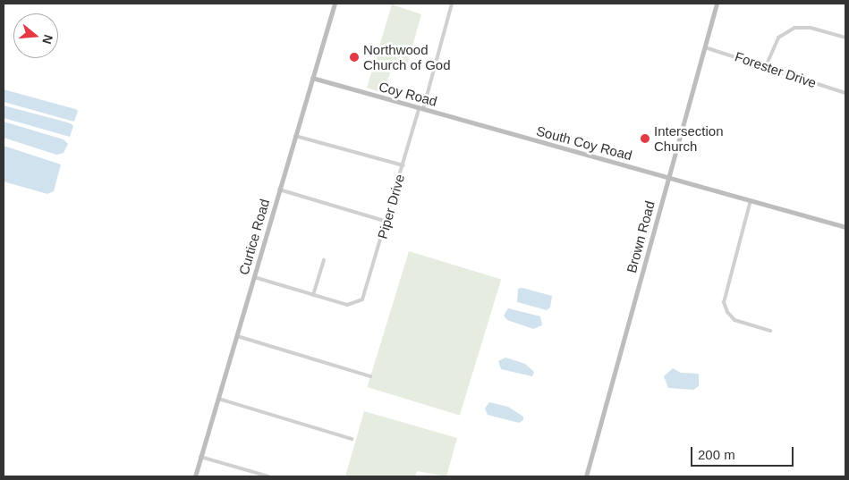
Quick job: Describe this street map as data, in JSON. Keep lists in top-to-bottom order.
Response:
{
  "streets": {
    "street": [
      "Forester Drive",
      "Coy Road",
      "South Coy Road",
      "Piper Drive",
      "Curtice Road",
      "Brown Road"
    ]
  },
  "crossings": [
    ["Forester Drive", "Brown Road"],
    ["Coy Road", "South Coy Road"],
    ["Coy Road", "Piper Drive"],
    ["Coy Road", "Curtice Road"],
    ["South Coy Road", "Brown Road"]
  ],
  "places": ["Northwood Church of God", "Intersection Church"],
  "scale_bar": "200 m",
  "north": "right"
}
